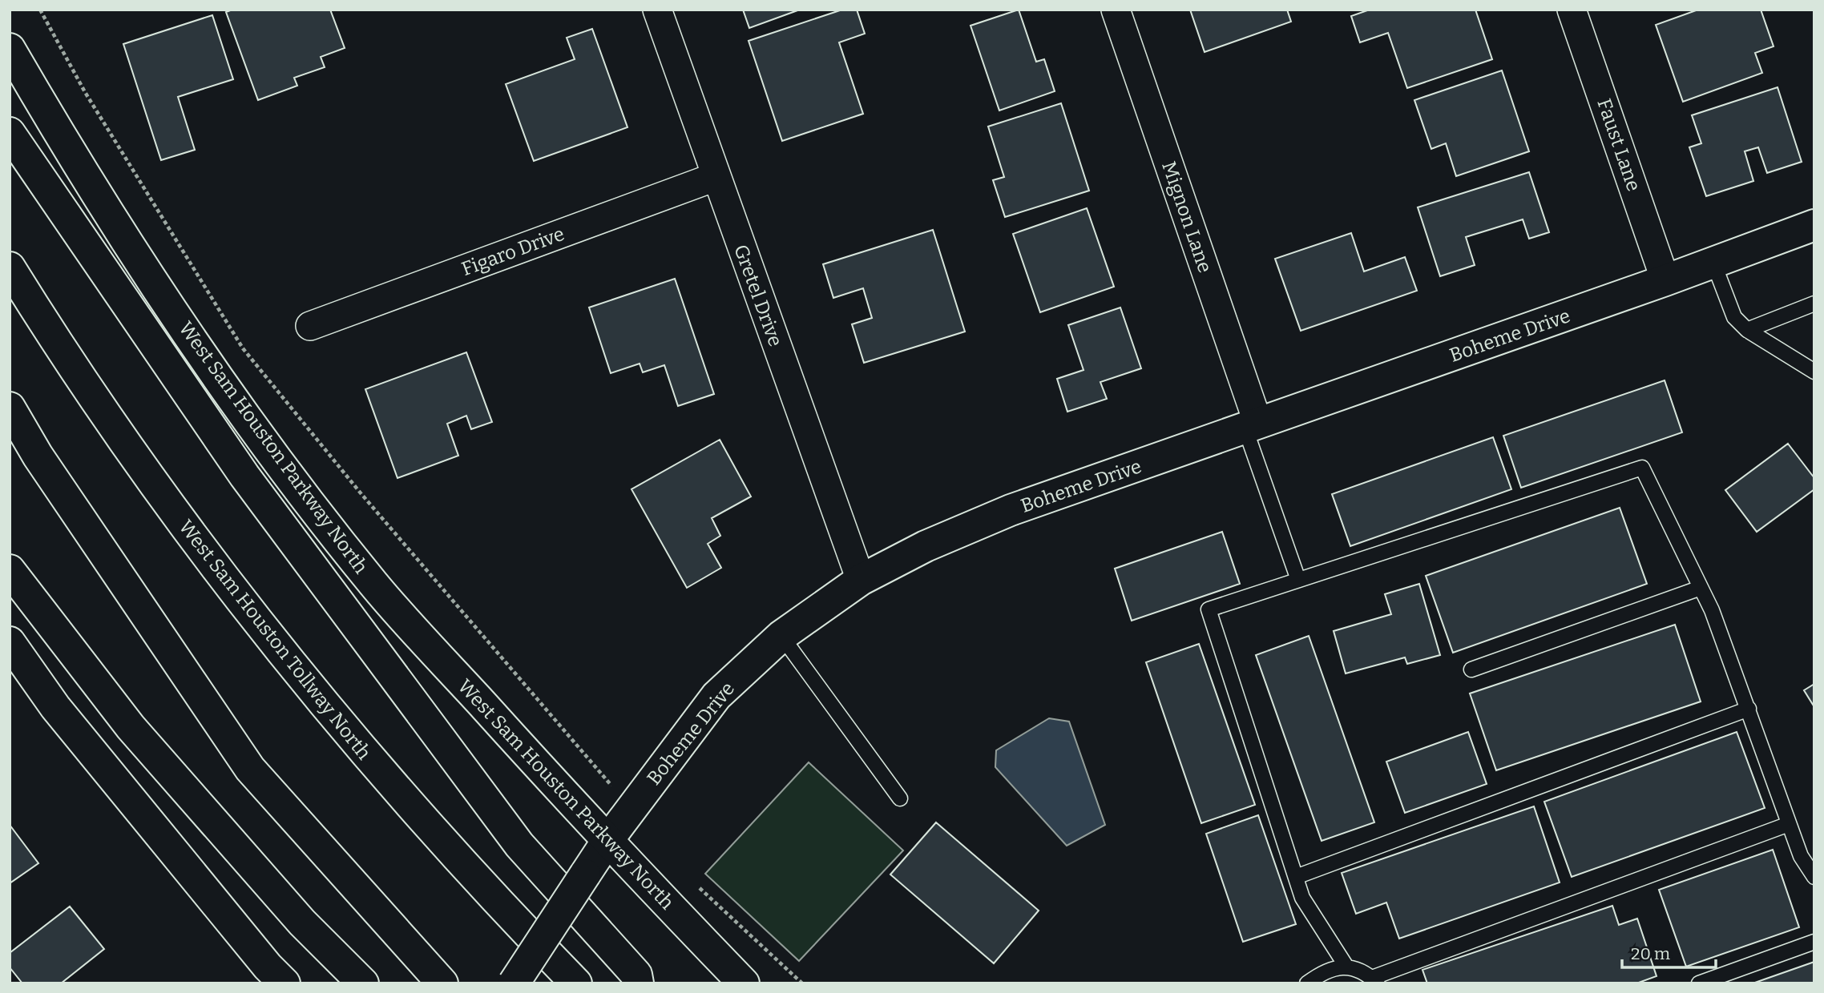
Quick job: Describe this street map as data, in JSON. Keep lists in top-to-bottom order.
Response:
{
  "streets": {
    "main road": ["Boheme Drive", "West Sam Houston Parkway North", "West Sam Houston Tollway North"],
    "street": [
      "Faust Lane",
      "Mignon Lane",
      "Figaro Drive",
      "Gretel Drive"
    ]
  },
  "crossings": [
    ["Faust Lane", "Boheme Drive"],
    ["Mignon Lane", "Boheme Drive"],
    ["Figaro Drive", "Gretel Drive"],
    ["Gretel Drive", "Boheme Drive"],
    ["Boheme Drive", "West Sam Houston Parkway North"]
  ],
  "scale_bar": "20 m"
}
